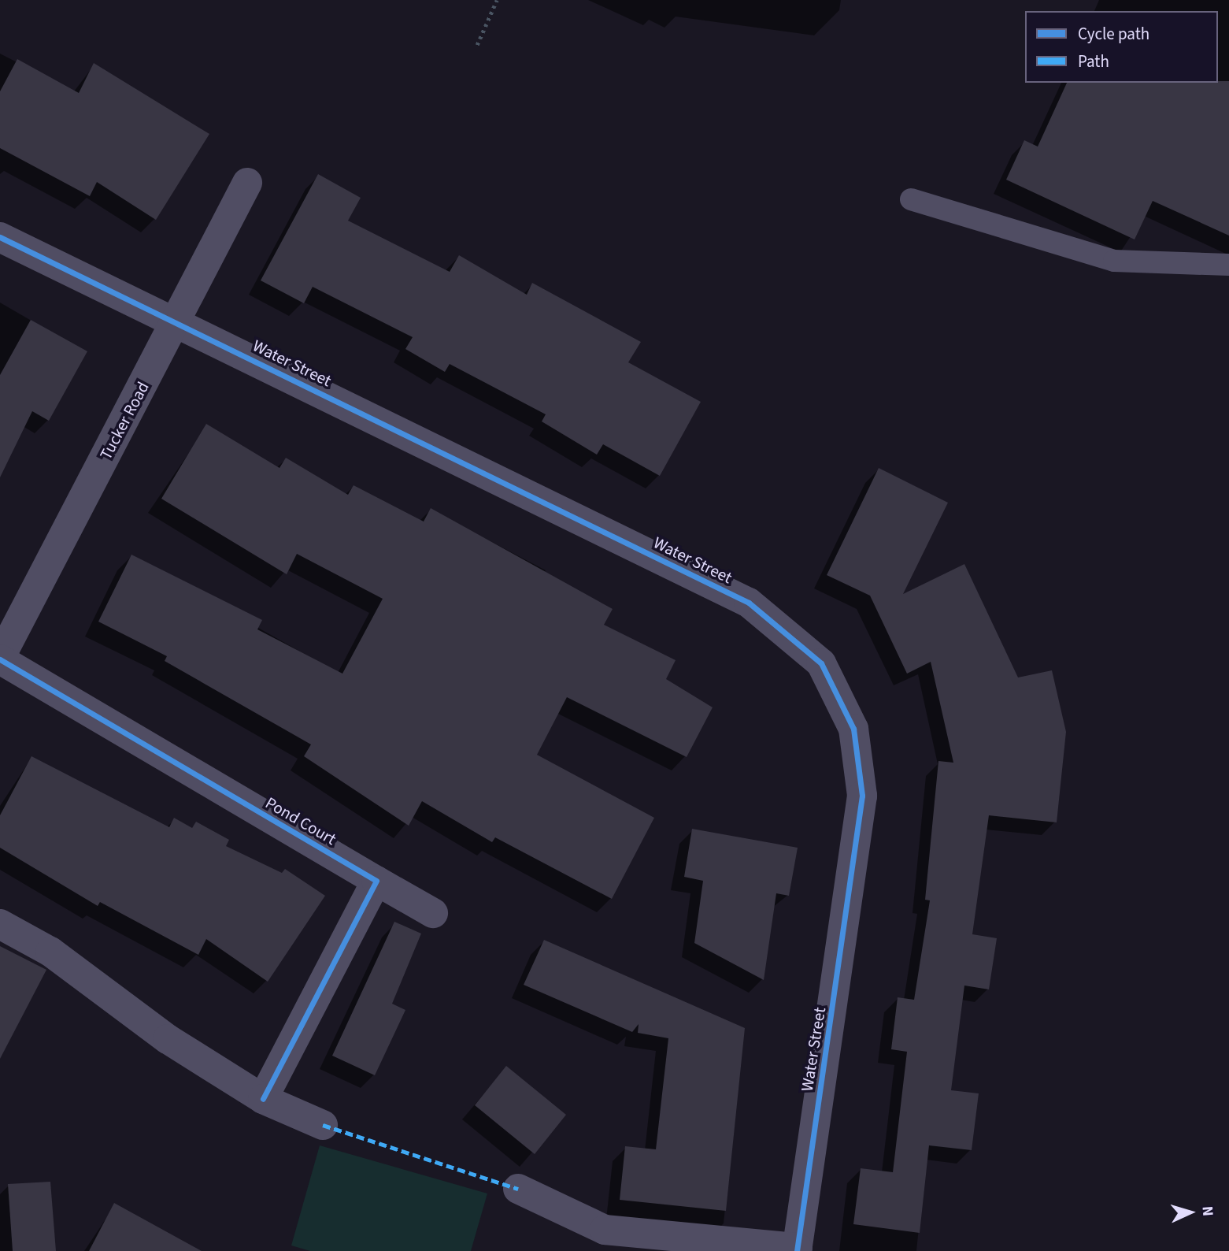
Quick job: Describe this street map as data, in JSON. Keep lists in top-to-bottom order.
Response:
{
  "streets": {
    "street": ["Water Street", "Tucker Road", "Pond Court"]
  },
  "crossings": [
    ["Water Street", "Tucker Road"],
    ["Tucker Road", "Pond Court"]
  ],
  "legend": ["Cycle path", "Path"],
  "north": "right"
}
